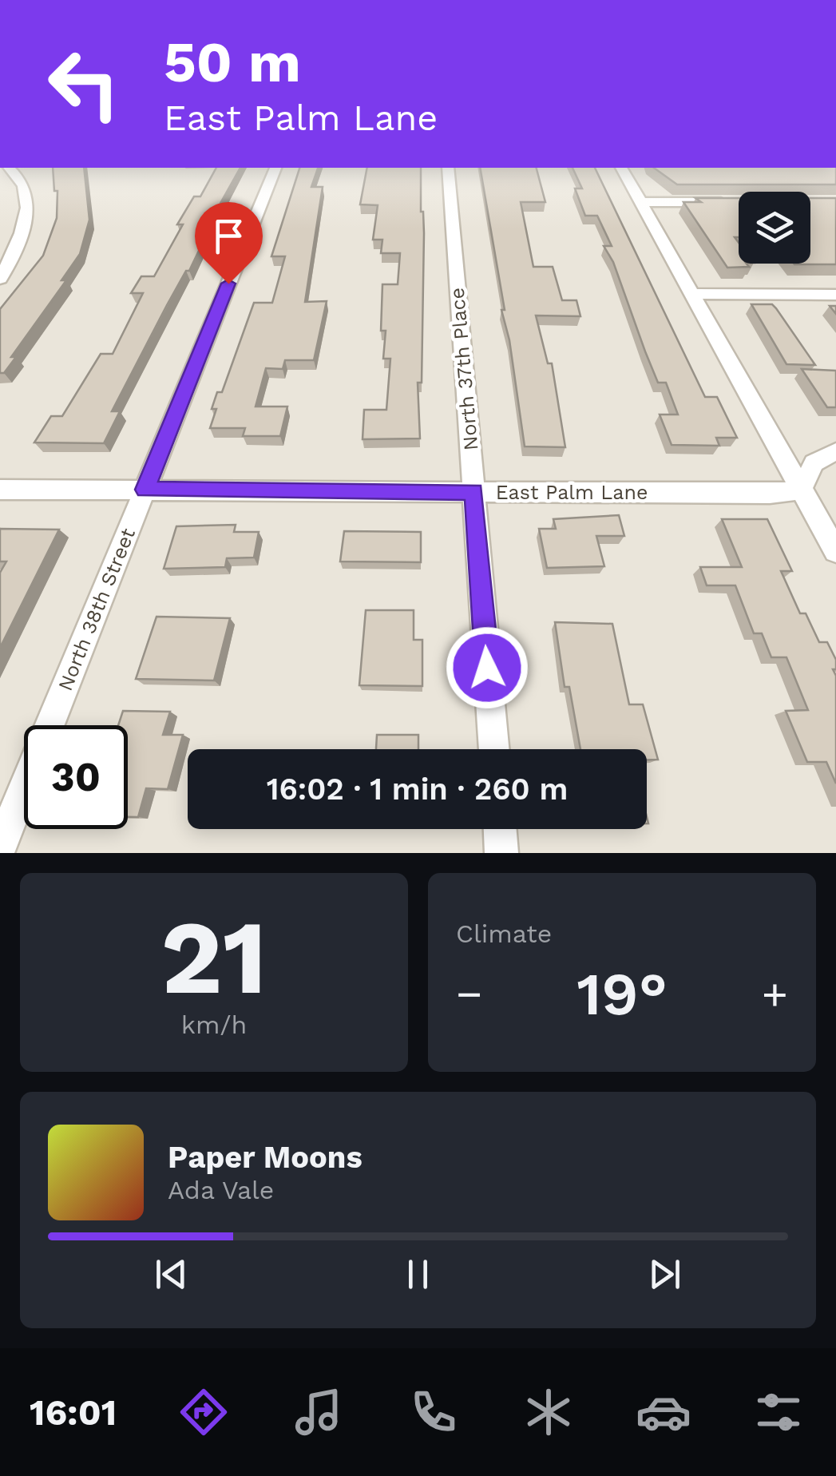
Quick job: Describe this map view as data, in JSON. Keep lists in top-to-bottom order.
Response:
{
  "streets": {
    "street": ["North 37th Place", "East Palm Lane", "North 38th Street"]
  },
  "crossings": [
    ["North 37th Place", "East Palm Lane"],
    ["East Palm Lane", "North 38th Street"]
  ],
  "page": {
    "turn": ["50 m", "East Palm Lane"],
    "limit": "30",
    "trip": "16:02 · 1 min · 260 m",
    "tile": [
      ["21", "km/h"],
      "Climate"
    ],
    "heat": ["−", "19°", "+"],
    "song": ["Paper Moons", "Ada Vale"],
    "tabs": "16:01"
  }
}
